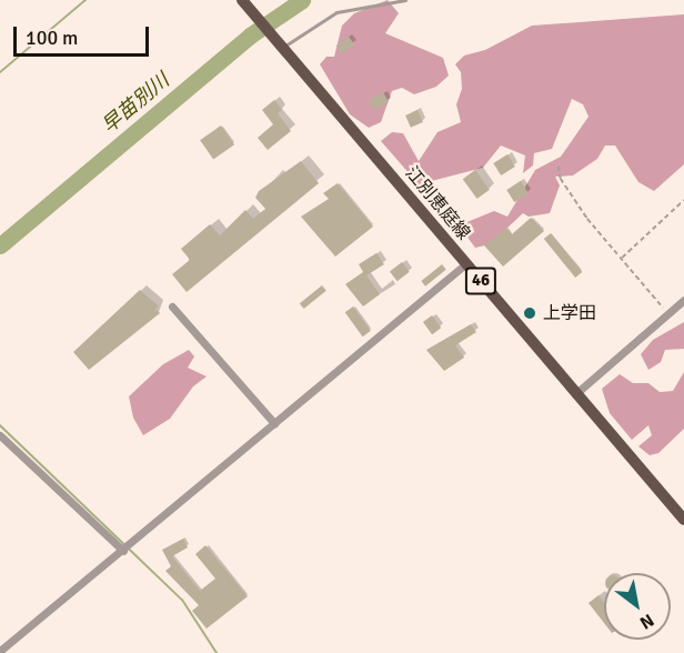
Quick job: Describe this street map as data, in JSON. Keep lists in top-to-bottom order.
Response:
{
  "streets": {
    "main road": ["江別恵庭線", "46"]
  },
  "water": ["早苗別川"],
  "places": ["上学田"],
  "scale_bar": "100 m",
  "north": "bottom right"
}
